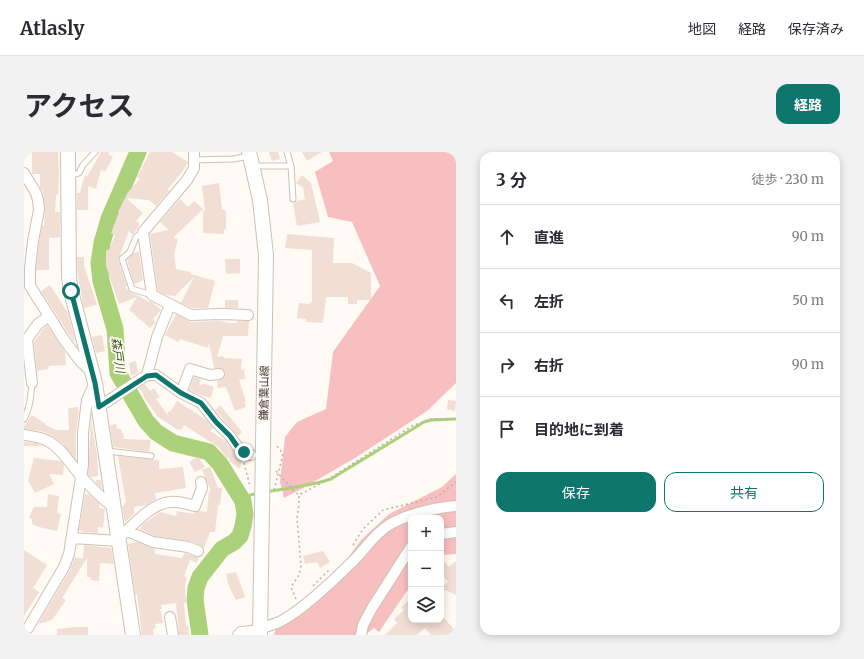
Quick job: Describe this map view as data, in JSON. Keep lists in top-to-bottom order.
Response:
{
  "streets": {
    "street": ["鎌倉葉山線"]
  },
  "water": ["森戸川"],
  "page": {
    "header": "Atlasly",
    "nav": ["地図", "経路", "保存済み"],
    "title": "アクセス",
    "buttons": [
      "経路",
      ["保存", "共有"]
    ],
    "heading": ["3 分", "徒歩 · 230 m"],
    "list": [
      ["直進", "90 m"],
      ["左折", "50 m"],
      ["右折", "90 m"],
      "目的地に到着"
    ],
    "map_buttons": ["+", "−"]
  }
}
